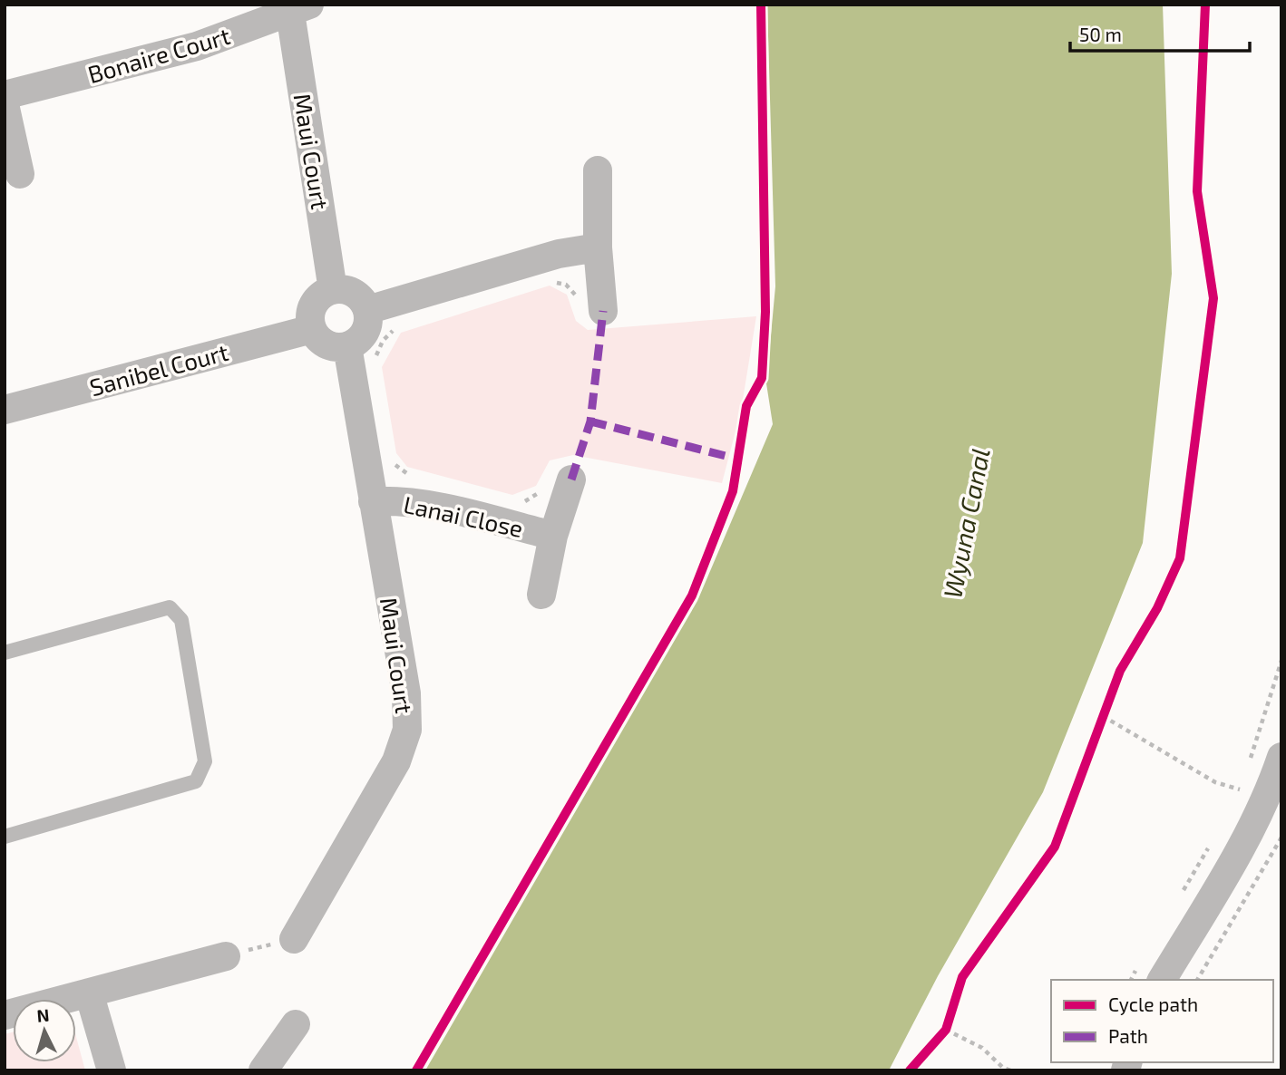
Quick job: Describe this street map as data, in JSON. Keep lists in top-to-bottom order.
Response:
{
  "streets": {
    "street": [
      "Bonaire Court",
      "Maui Court",
      "Sanibel Court",
      "Lanai Close"
    ]
  },
  "crossings": [
    ["Bonaire Court", "Maui Court"],
    ["Maui Court", "Sanibel Court"],
    ["Maui Court", "Lanai Close"]
  ],
  "water": ["Wyuna Canal"],
  "legend": ["Cycle path", "Path"],
  "scale_bar": "50 m",
  "north": "top"
}
